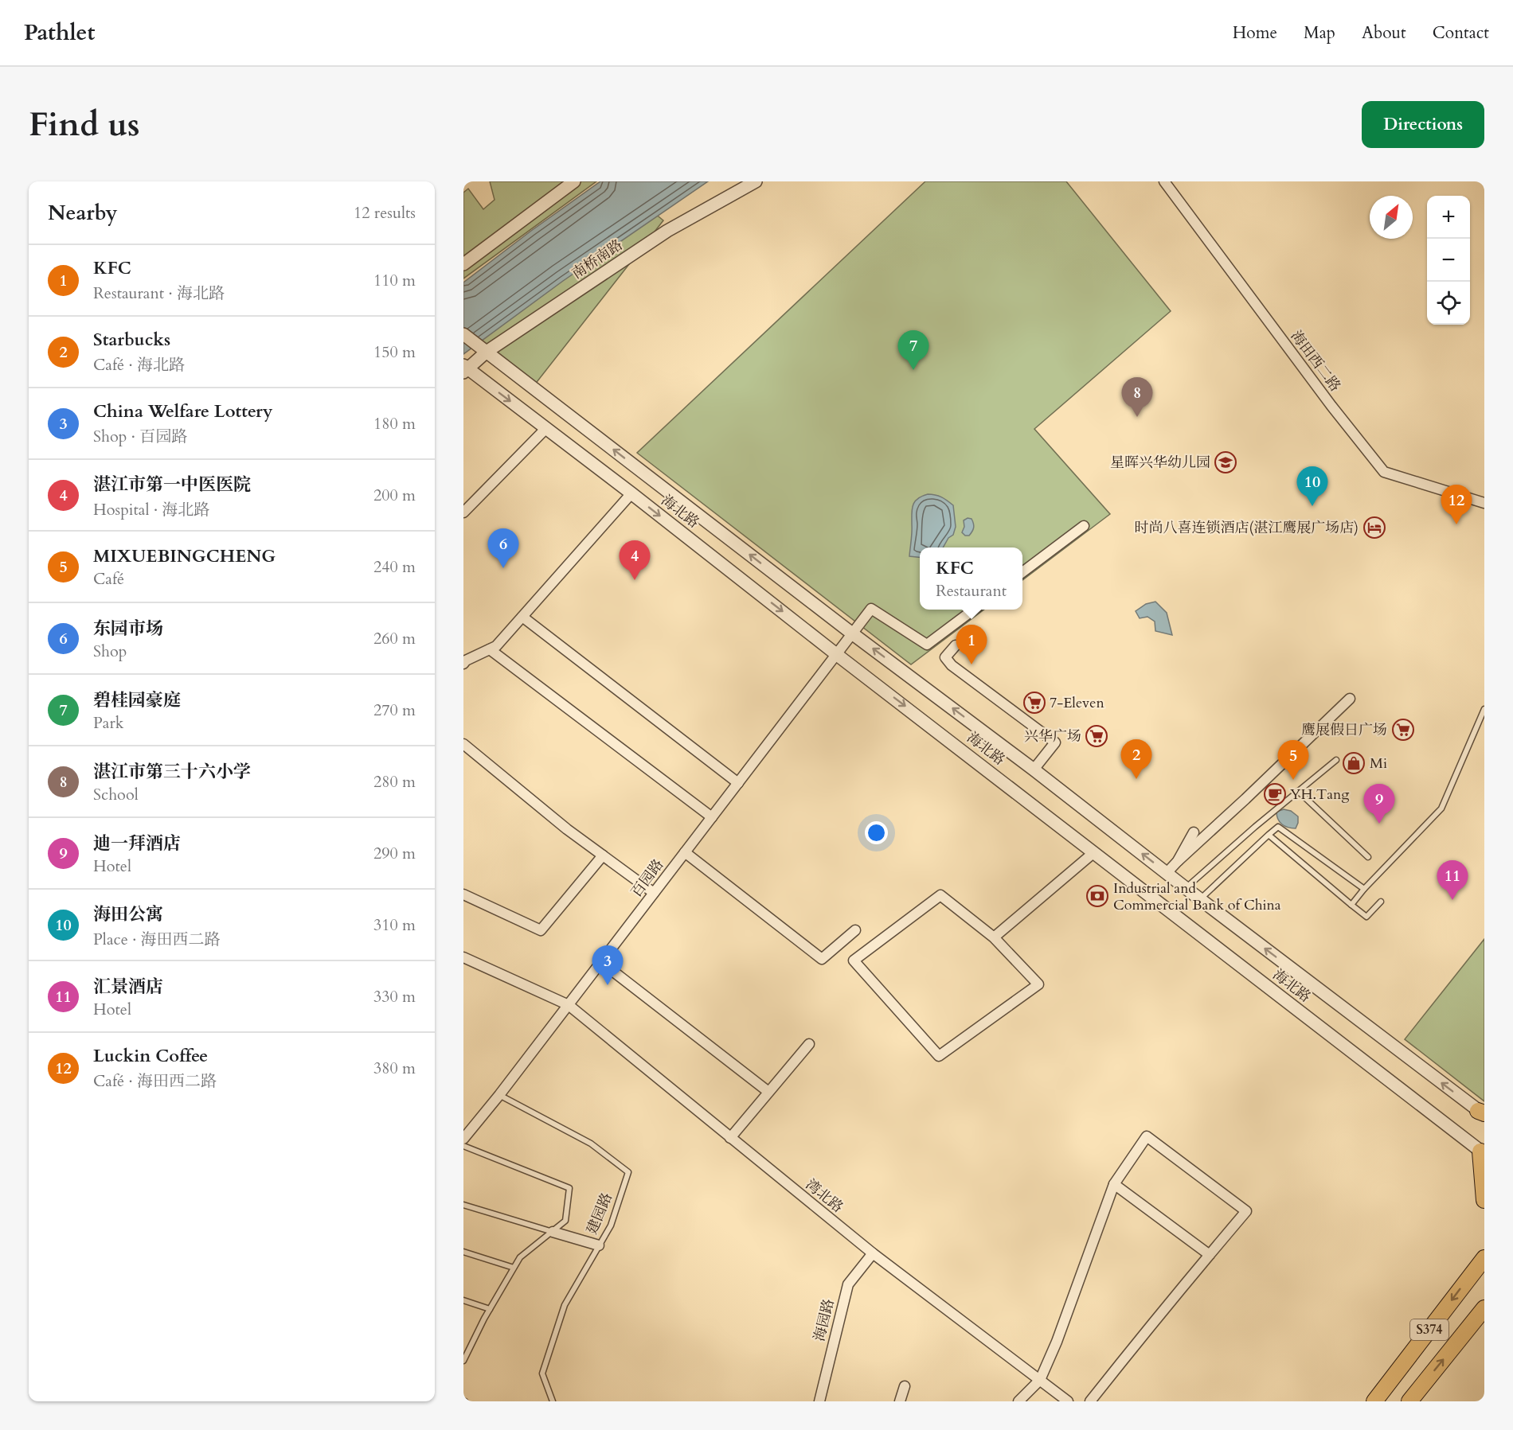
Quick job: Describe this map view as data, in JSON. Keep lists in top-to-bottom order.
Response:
{
  "streets": {
    "main road": ["S374"],
    "street": [
      "南桥南路",
      "海田西二路",
      "海北路",
      "百园路",
      "湾北路",
      "海园路"
    ],
    "lane": ["建园路"]
  },
  "crossings": [
    ["南桥南路", "海北路"],
    ["海北路", "百园路"],
    ["百园路", "湾北路"],
    ["百园路", "建园路"],
    ["湾北路", "海园路"]
  ],
  "places": {
    "school or university": ["星晖兴华幼儿园"],
    "hotel": ["时尚八喜连锁酒店(湛江鹰展广场店)"],
    "supermarket": ["7-Eleven", "鹰展假日广场", "兴华广场"],
    "shop": ["Mi"],
    "cafe": ["YH.Tang"],
    "bank": ["Industrial and Commercial Bank of China"]
  },
  "north": "top right",
  "page": {
    "header": "Pathlet",
    "nav": [
      "Home",
      "Map",
      "About",
      "Contact"
    ],
    "buttons": "Directions",
    "title": "Find us",
    "heading": ["Nearby", "12 results"],
    "map_buttons": ["+", "−"],
    "list": [
      {
        "mark": "1",
        "name": "KFC",
        "note": "Restaurant · 海北路",
        "value": "110 m"
      },
      {
        "mark": "2",
        "name": "Starbucks",
        "note": "Café · 海北路",
        "value": "150 m"
      },
      {
        "mark": "3",
        "name": "China Welfare Lottery",
        "note": "Shop · 百园路",
        "value": "180 m"
      },
      {
        "mark": "4",
        "name": "湛江市第一中医医院",
        "note": "Hospital · 海北路",
        "value": "200 m"
      },
      {
        "mark": "5",
        "name": "MIXUEBINGCHENG",
        "note": "Café",
        "value": "240 m"
      },
      {
        "mark": "6",
        "name": "东园市场",
        "note": "Shop",
        "value": "260 m"
      },
      {
        "mark": "7",
        "name": "碧桂园豪庭",
        "note": "Park",
        "value": "270 m"
      },
      {
        "mark": "8",
        "name": "湛江市第三十六小学",
        "note": "School",
        "value": "280 m"
      },
      {
        "mark": "9",
        "name": "迪一拜酒店",
        "note": "Hotel",
        "value": "290 m"
      },
      {
        "mark": "10",
        "name": "海田公寓",
        "note": "Place · 海田西二路",
        "value": "310 m"
      },
      {
        "mark": "11",
        "name": "汇景酒店",
        "note": "Hotel",
        "value": "330 m"
      },
      {
        "mark": "12",
        "name": "Luckin Coffee",
        "note": "Café · 海田西二路",
        "value": "380 m"
      }
    ],
    "pins": [
      "7",
      "8",
      "10",
      "12",
      "6",
      "4",
      "1",
      "2",
      "5",
      "9",
      "11",
      "3"
    ],
    "popup": ["KFC", "Restaurant"]
  }
}
